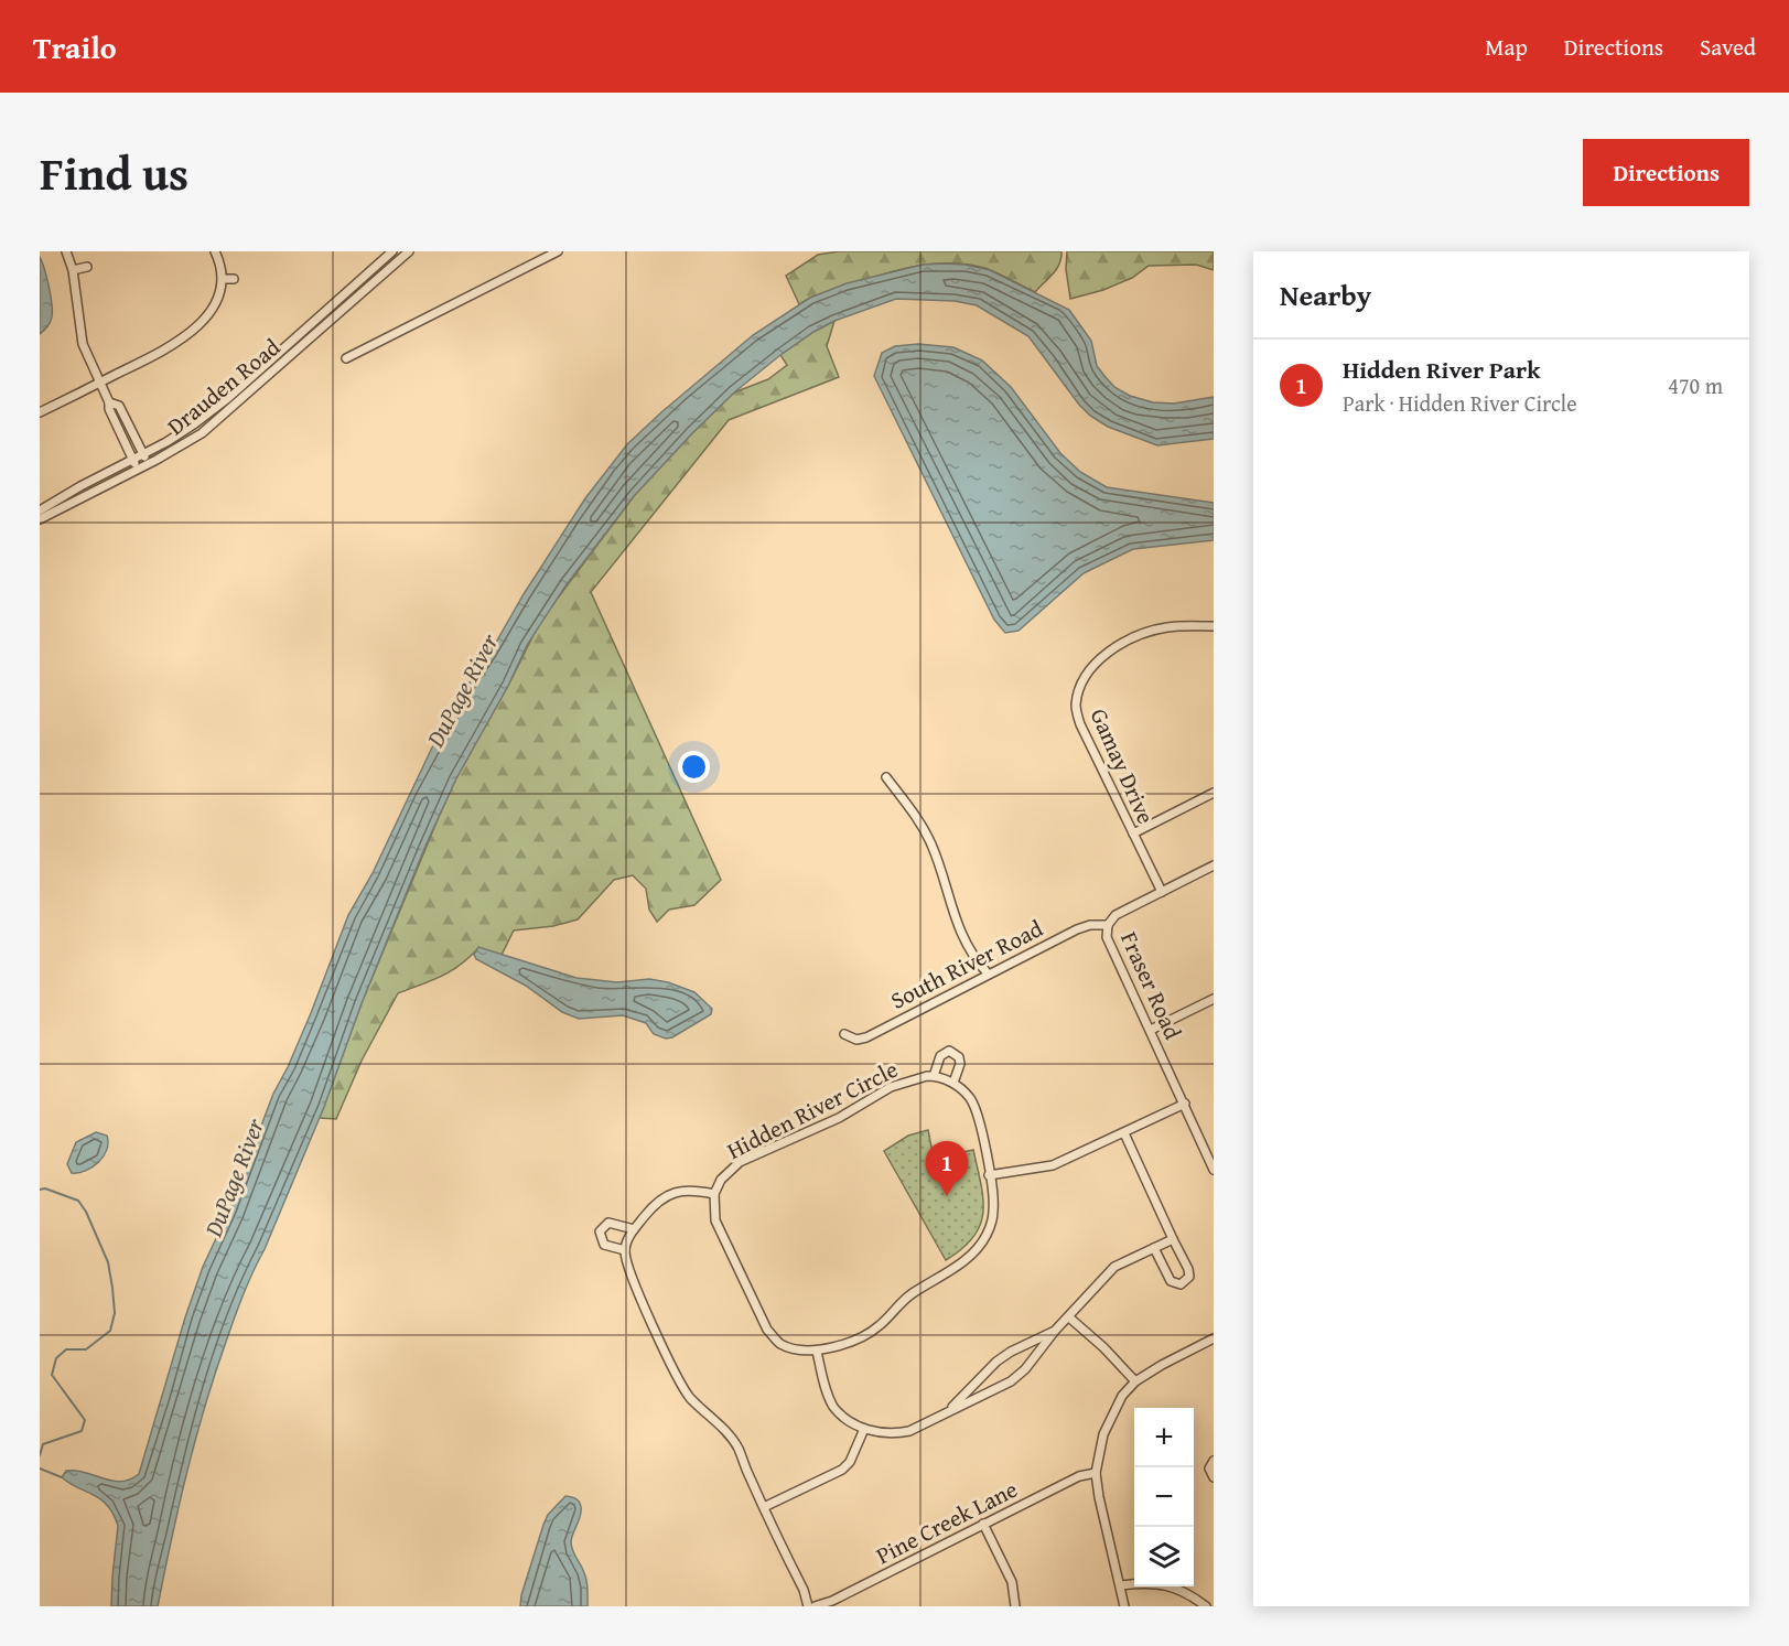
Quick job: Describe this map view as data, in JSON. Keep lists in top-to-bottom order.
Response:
{
  "streets": {
    "street": [
      "Drauden Road",
      "Gamay Drive",
      "South River Road",
      "Fraser Road",
      "Hidden River Circle",
      "Pine Creek Lane"
    ]
  },
  "crossings": [
    ["South River Road", "Fraser Road"]
  ],
  "water": ["DuPage River"],
  "page": {
    "header": "Trailo",
    "nav": ["Map", "Directions", "Saved"],
    "title": "Find us",
    "buttons": "Directions",
    "heading": "Nearby",
    "list": [
      {
        "mark": "1",
        "name": "Hidden River Park",
        "note": "Park · Hidden River Circle",
        "value": "470 m"
      }
    ],
    "pins": "1",
    "map_buttons": ["+", "−"]
  }
}
